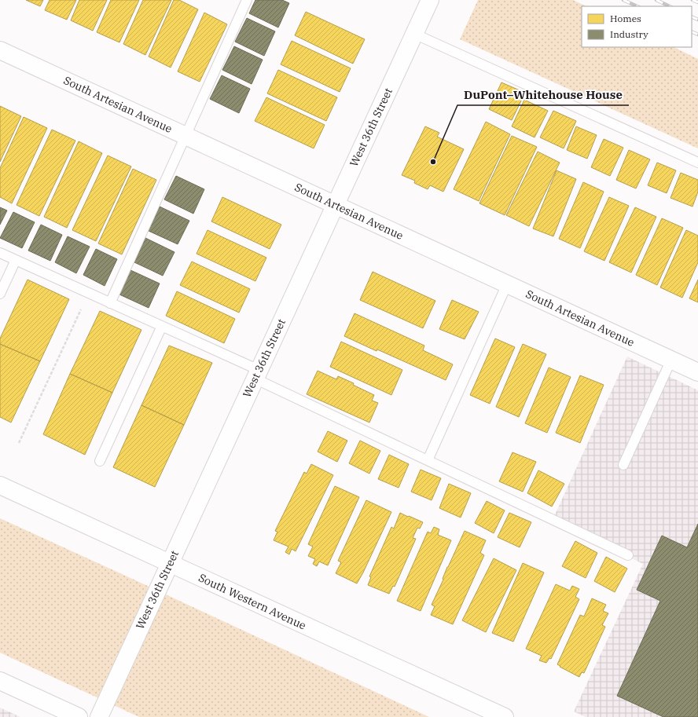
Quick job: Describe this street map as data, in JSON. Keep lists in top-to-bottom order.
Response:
{
  "streets": {
    "street": ["South Artesian Avenue", "West 36th Street", "South Western Avenue"]
  },
  "crossings": [
    ["South Artesian Avenue", "West 36th Street"],
    ["West 36th Street", "South Western Avenue"]
  ],
  "places": ["DuPont–Whitehouse House"],
  "legend": ["Homes", "Industry"]
}
